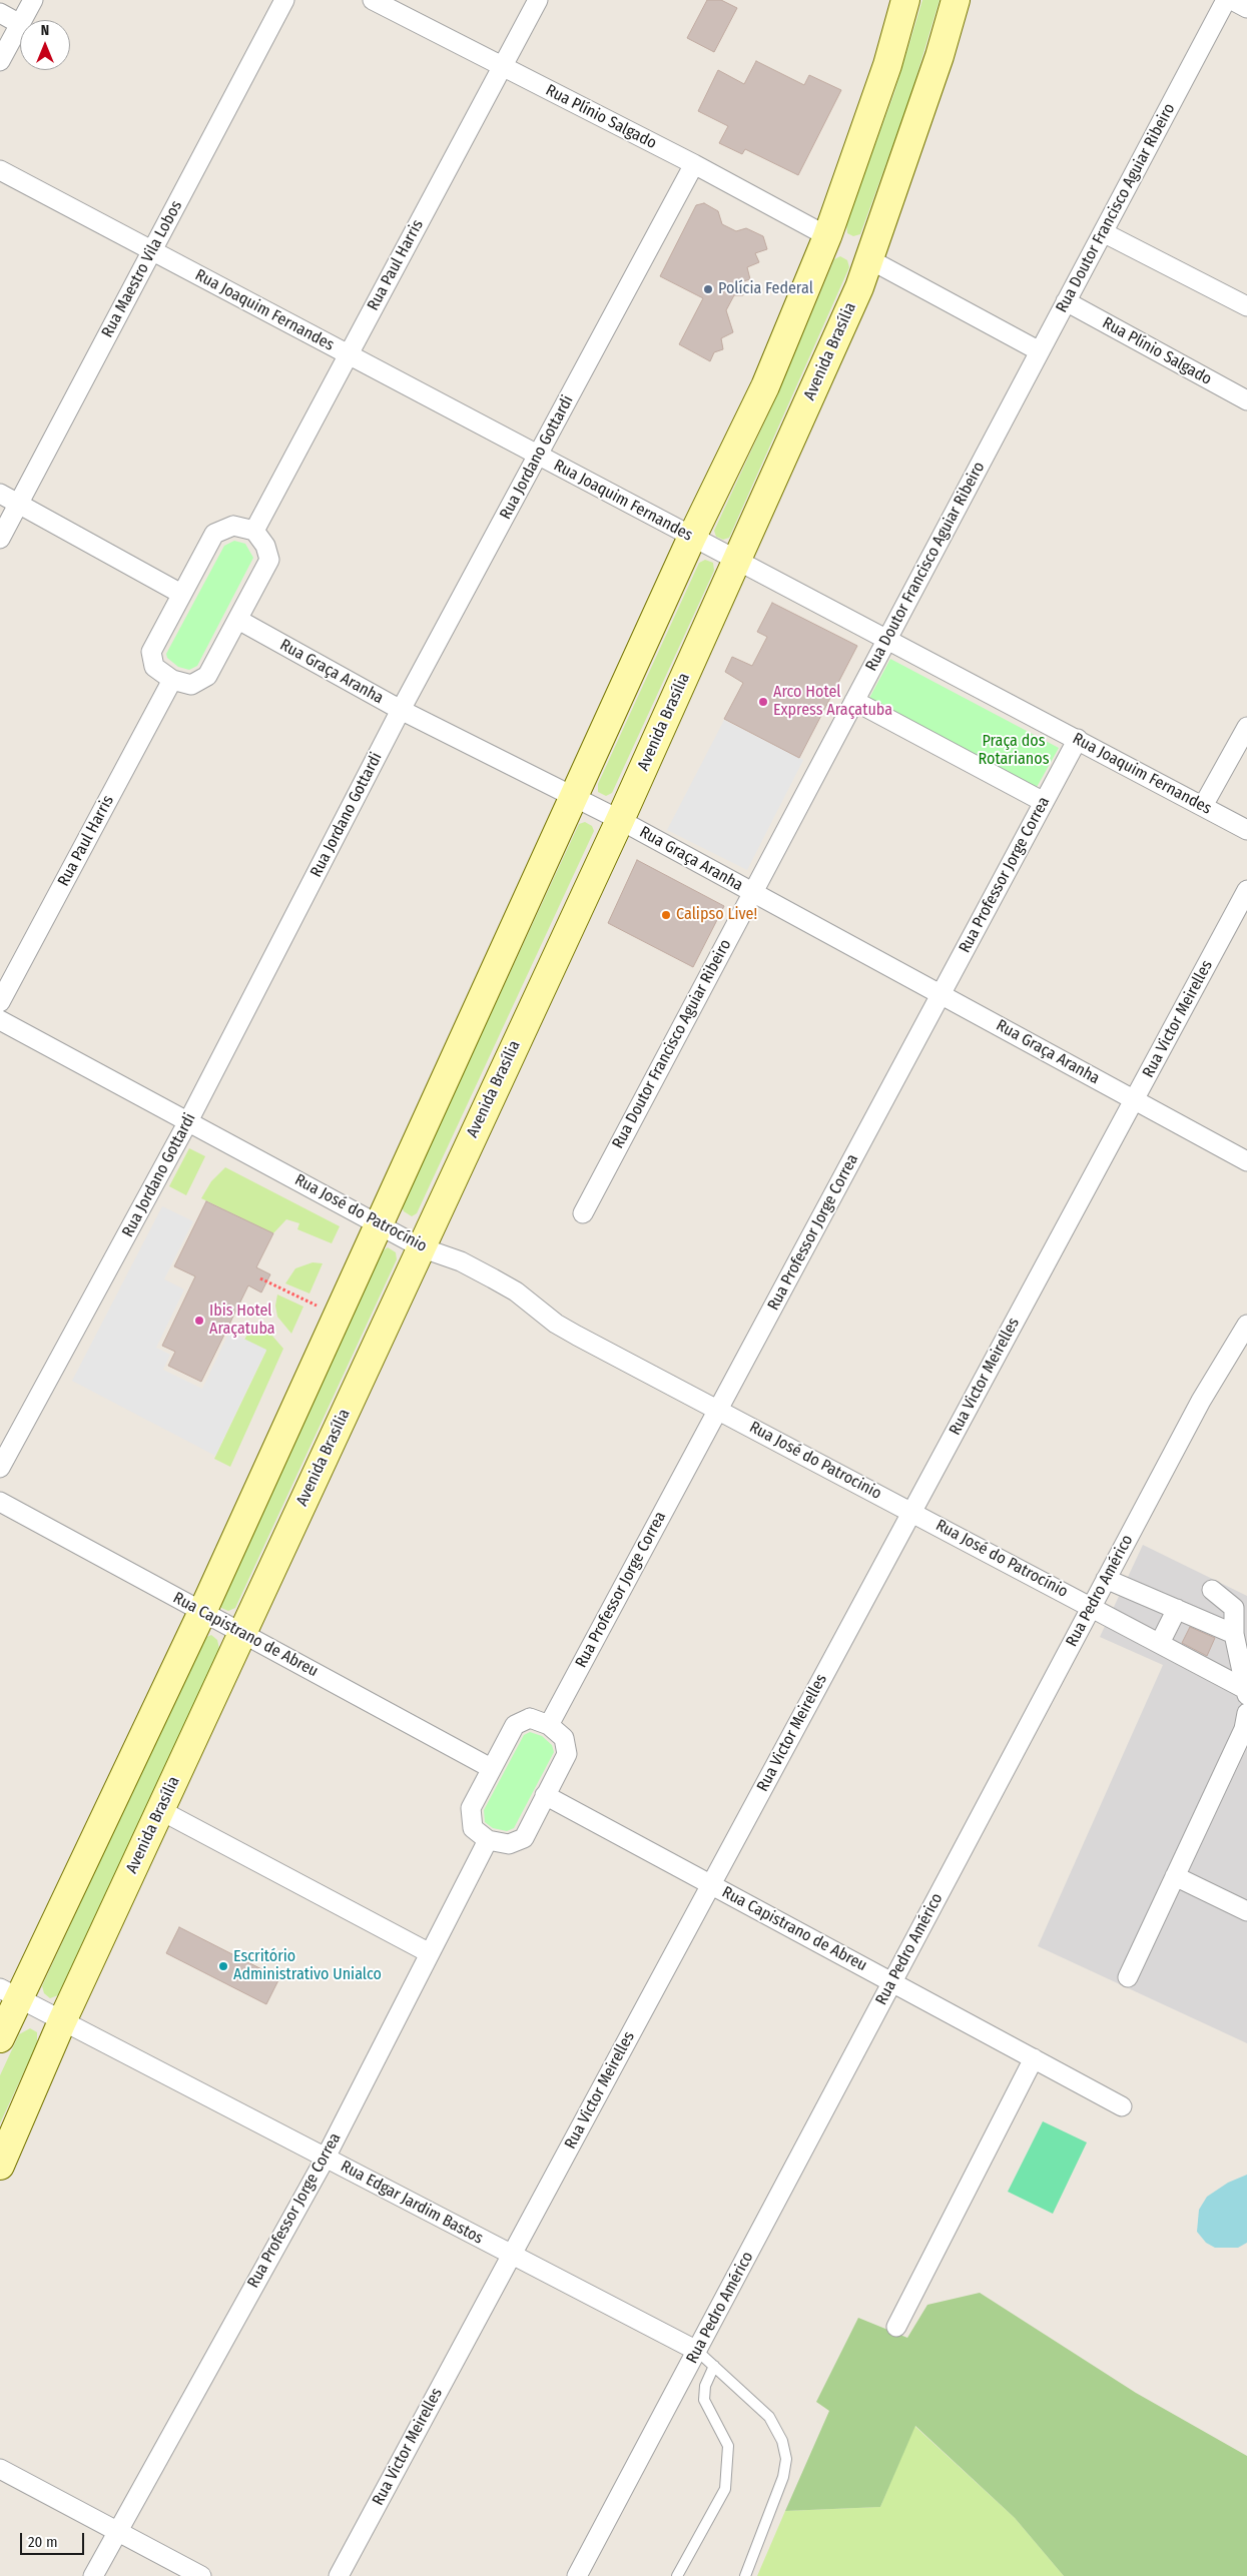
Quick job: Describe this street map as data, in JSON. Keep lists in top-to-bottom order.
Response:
{
  "streets": {
    "main road": ["Avenida Brasília"],
    "street": [
      "Rua Plínio Salgado",
      "Rua Doutor Francisco Aguiar Ribeiro",
      "Rua Paul Harris",
      "Rua Maestro Vila Lobos",
      "Rua Joaquim Fernandes",
      "Rua Jordano Gottardi",
      "Rua Graça Aranha",
      "Rua Professor Jorge Correa",
      "Rua Victor Meirelles",
      "Rua José do Patrocínio",
      "Rua José do Patrocinio",
      "Rua Pedro Américo",
      "Rua Capistrano de Abreu",
      "Rua Edgar Jardim Bastos"
    ]
  },
  "crossings": [
    ["Rua Plínio Salgado", "Rua Doutor Francisco Aguiar Ribeiro"],
    ["Rua Plínio Salgado", "Rua Paul Harris"],
    ["Rua Plínio Salgado", "Rua Jordano Gottardi"],
    ["Rua Doutor Francisco Aguiar Ribeiro", "Rua Joaquim Fernandes"],
    ["Rua Doutor Francisco Aguiar Ribeiro", "Rua Graça Aranha"],
    ["Rua Paul Harris", "Rua Joaquim Fernandes"],
    ["Rua Maestro Vila Lobos", "Rua Joaquim Fernandes"],
    ["Rua Joaquim Fernandes", "Avenida Brasília"],
    ["Rua Joaquim Fernandes", "Rua Jordano Gottardi"],
    ["Rua Joaquim Fernandes", "Rua Professor Jorge Correa"],
    ["Avenida Brasília", "Rua Graça Aranha"],
    ["Avenida Brasília", "Rua José do Patrocínio"],
    ["Avenida Brasília", "Rua Capistrano de Abreu"],
    ["Avenida Brasília", "Rua Edgar Jardim Bastos"],
    ["Rua Jordano Gottardi", "Rua Graça Aranha"],
    ["Rua Jordano Gottardi", "Rua José do Patrocínio"],
    ["Rua Graça Aranha", "Rua Professor Jorge Correa"],
    ["Rua Graça Aranha", "Rua Victor Meirelles"],
    ["Rua Professor Jorge Correa", "Rua José do Patrocínio"],
    ["Rua Professor Jorge Correa", "Rua José do Patrocinio"],
    ["Rua Professor Jorge Correa", "Rua Edgar Jardim Bastos"],
    ["Rua Victor Meirelles", "Rua José do Patrocínio"],
    ["Rua Victor Meirelles", "Rua José do Patrocinio"],
    ["Rua Victor Meirelles", "Rua Capistrano de Abreu"],
    ["Rua Victor Meirelles", "Rua Edgar Jardim Bastos"],
    ["Rua José do Patrocínio", "Rua José do Patrocinio"],
    ["Rua José do Patrocínio", "Rua Pedro Américo"],
    ["Rua Pedro Américo", "Rua Capistrano de Abreu"],
    ["Rua Pedro Américo", "Rua Edgar Jardim Bastos"]
  ],
  "parks": ["Praça dos Rotarianos"],
  "places": [
    "Polícia Federal",
    "Arco Hotel Express Araçatuba",
    "Calipso Live!",
    "Ibis Hotel Araçatuba",
    "Escritório Administrativo Unialco"
  ],
  "scale_bar": "20 m",
  "north": "top"
}
